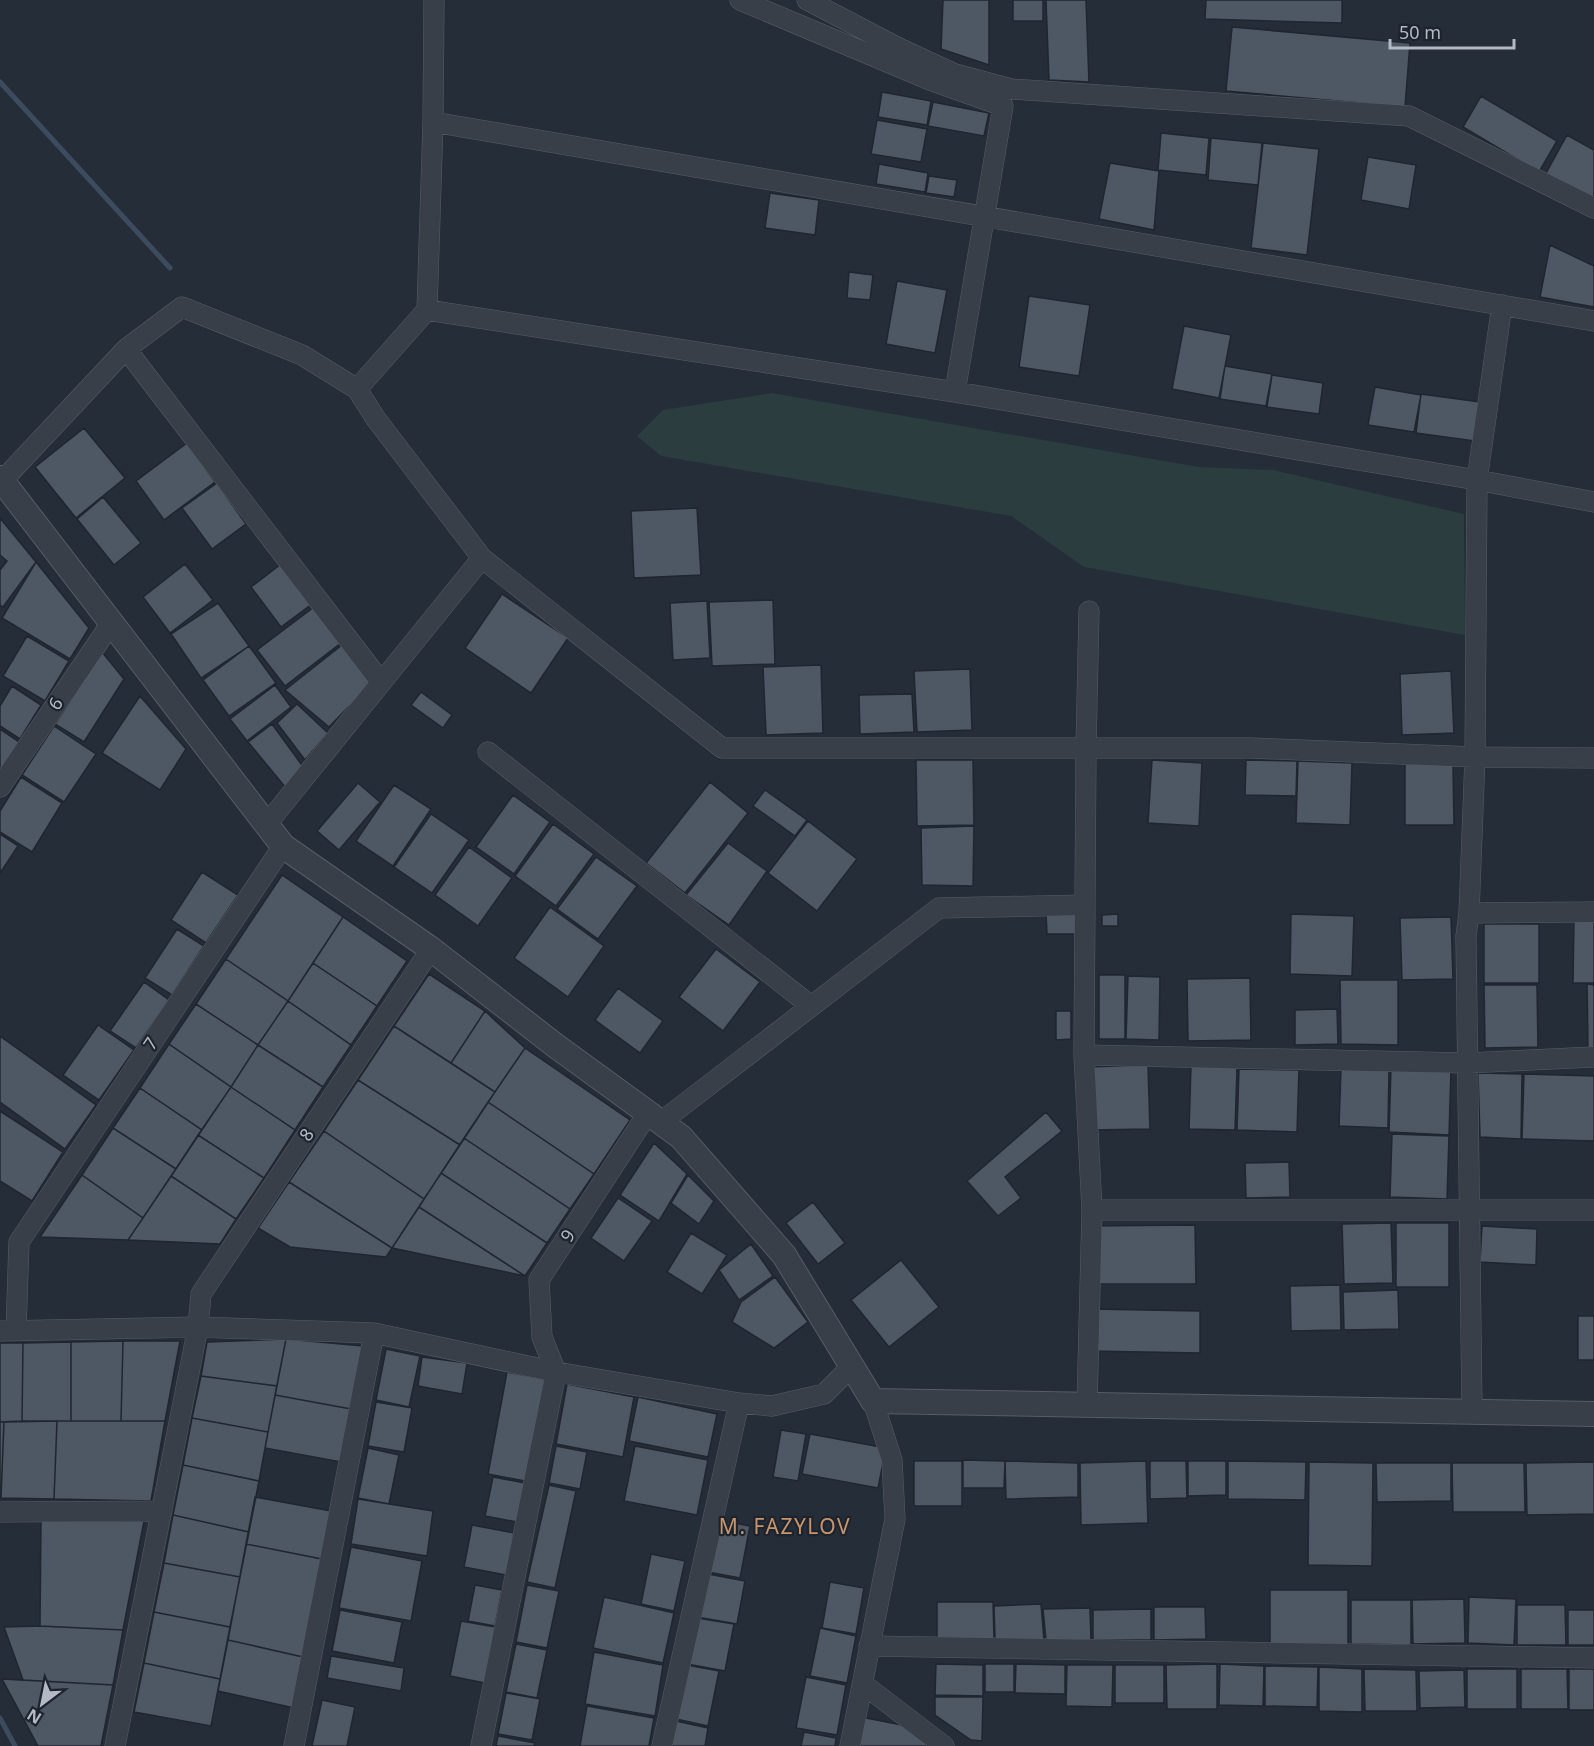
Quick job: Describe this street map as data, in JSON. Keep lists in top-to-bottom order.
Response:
{
  "streets": {
    "street": [
      "6",
      "7",
      "8",
      "9"
    ]
  },
  "districts": ["M. FAZYLOV"],
  "scale_bar": "50 m",
  "north": "bottom left"
}
